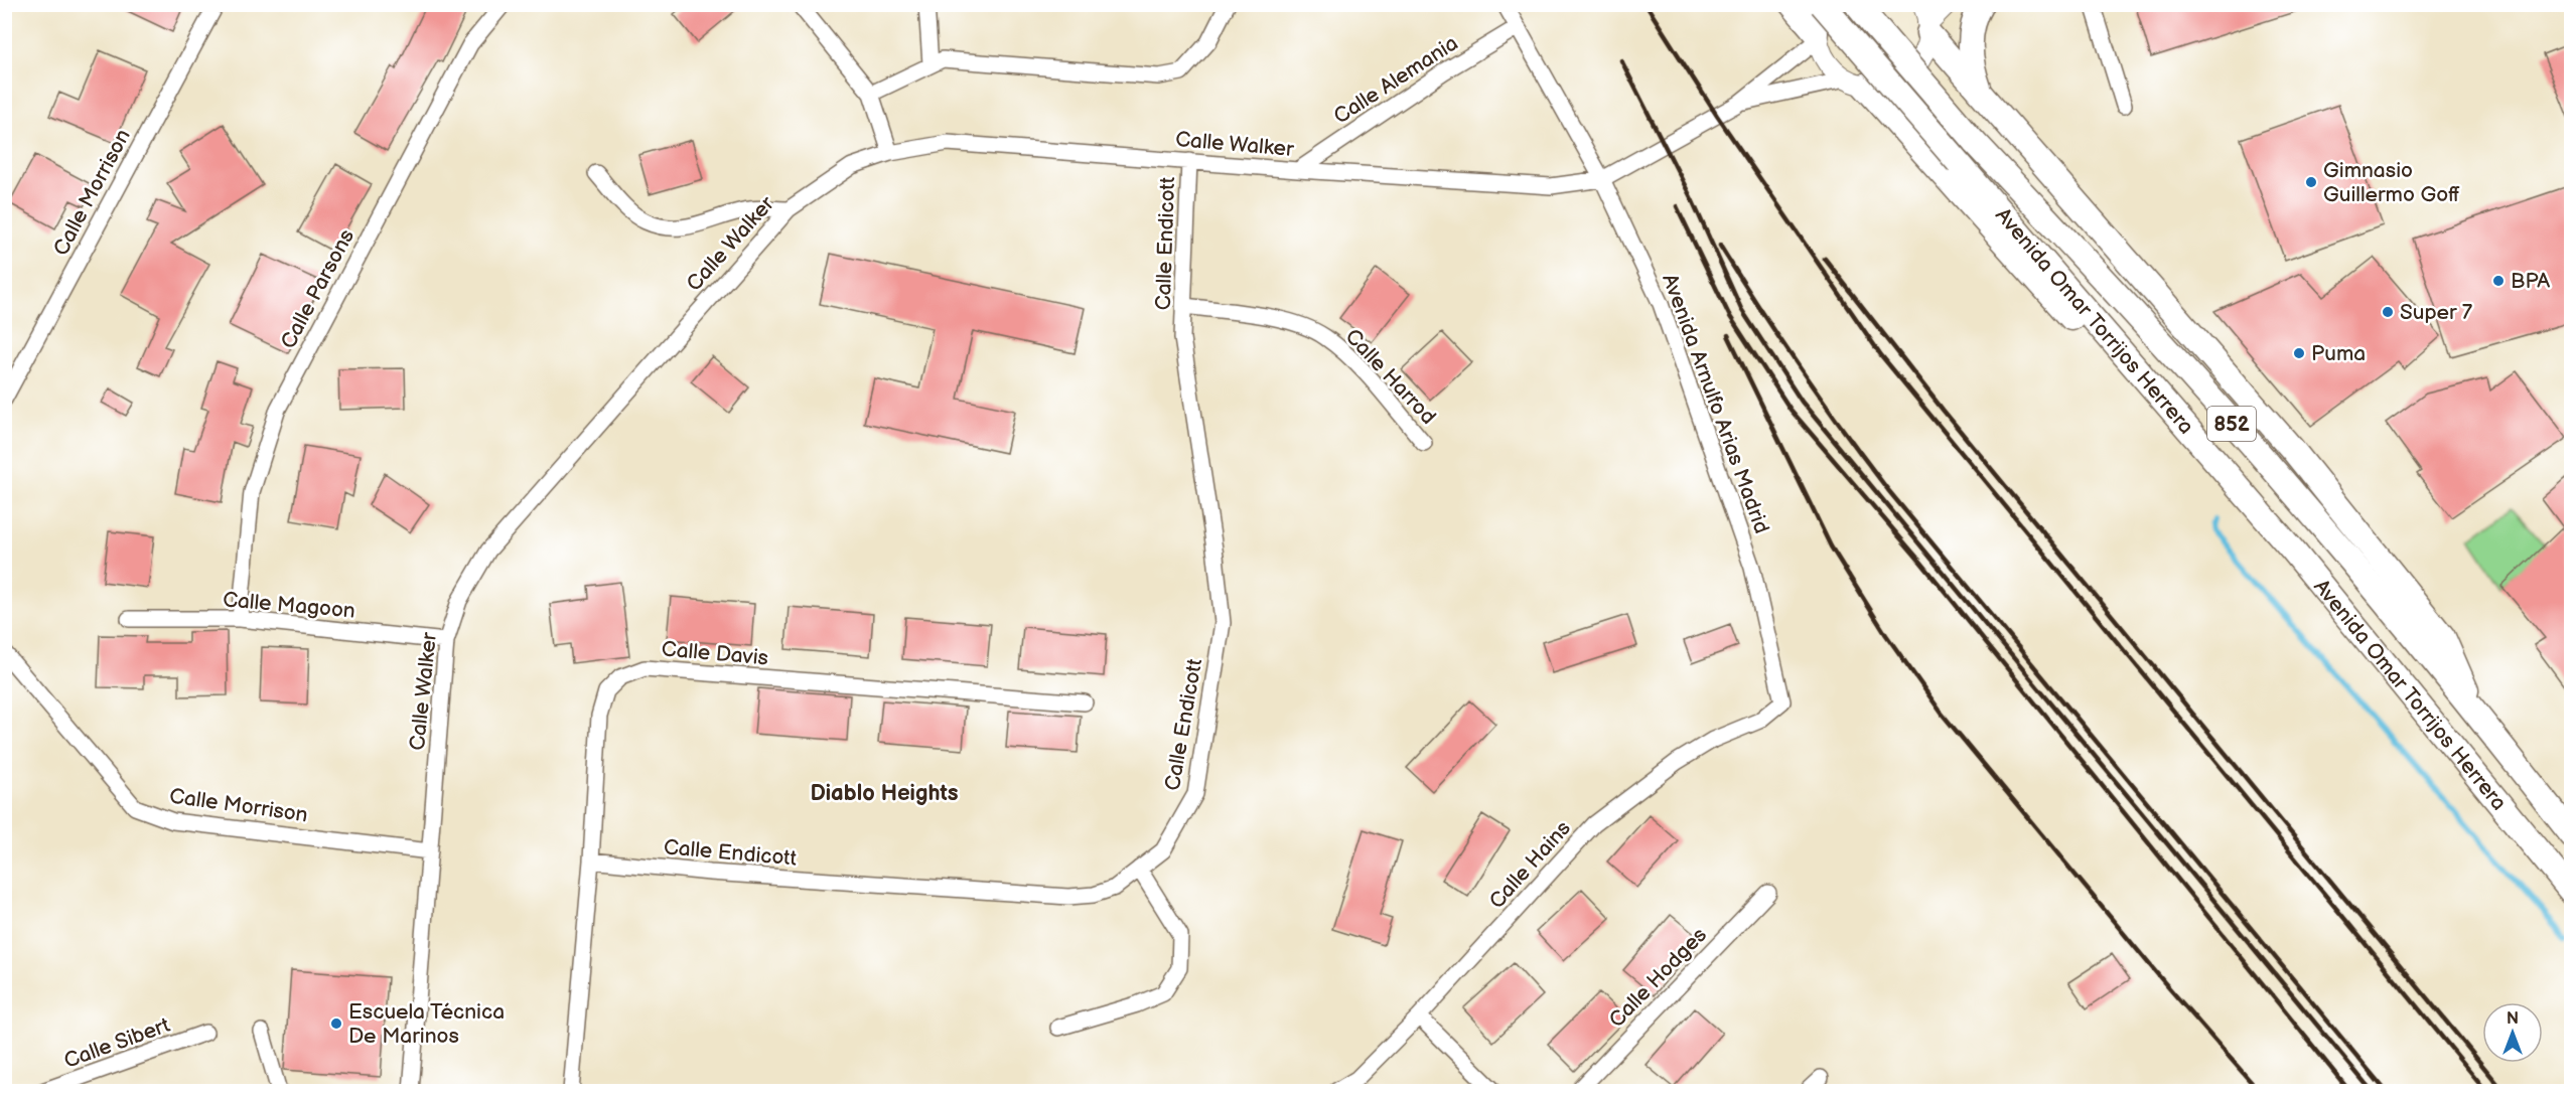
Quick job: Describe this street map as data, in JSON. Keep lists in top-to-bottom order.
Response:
{
  "streets": {
    "main road": ["Avenida Omar Torrijos Herrera", "852"],
    "street": [
      "Calle Alemania",
      "Calle Walker",
      "Calle Morrison",
      "Calle Endicott",
      "Calle Parsons",
      "Calle Harrod",
      "Avenida Arnulfo Arias Madrid",
      "Calle Magoon",
      "Calle Davis",
      "Calle Hains",
      "Calle Hodges",
      "Calle Sibert"
    ]
  },
  "crossings": [
    ["Calle Alemania", "Calle Walker"],
    ["Calle Alemania", "Avenida Arnulfo Arias Madrid"],
    ["Calle Walker", "Calle Morrison"],
    ["Calle Walker", "Calle Endicott"],
    ["Calle Walker", "Avenida Arnulfo Arias Madrid"],
    ["Calle Walker", "Calle Magoon"],
    ["Calle Endicott", "Calle Harrod"],
    ["Calle Endicott", "Calle Davis"],
    ["Calle Parsons", "Calle Magoon"],
    ["Avenida Arnulfo Arias Madrid", "Calle Hains"]
  ],
  "districts": ["Diablo Heights"],
  "places": [
    "Gimnasio Guillermo Goff",
    "BPA",
    "Super 7",
    "Puma",
    "Escuela Técnica De Marinos"
  ],
  "north": "top"
}
